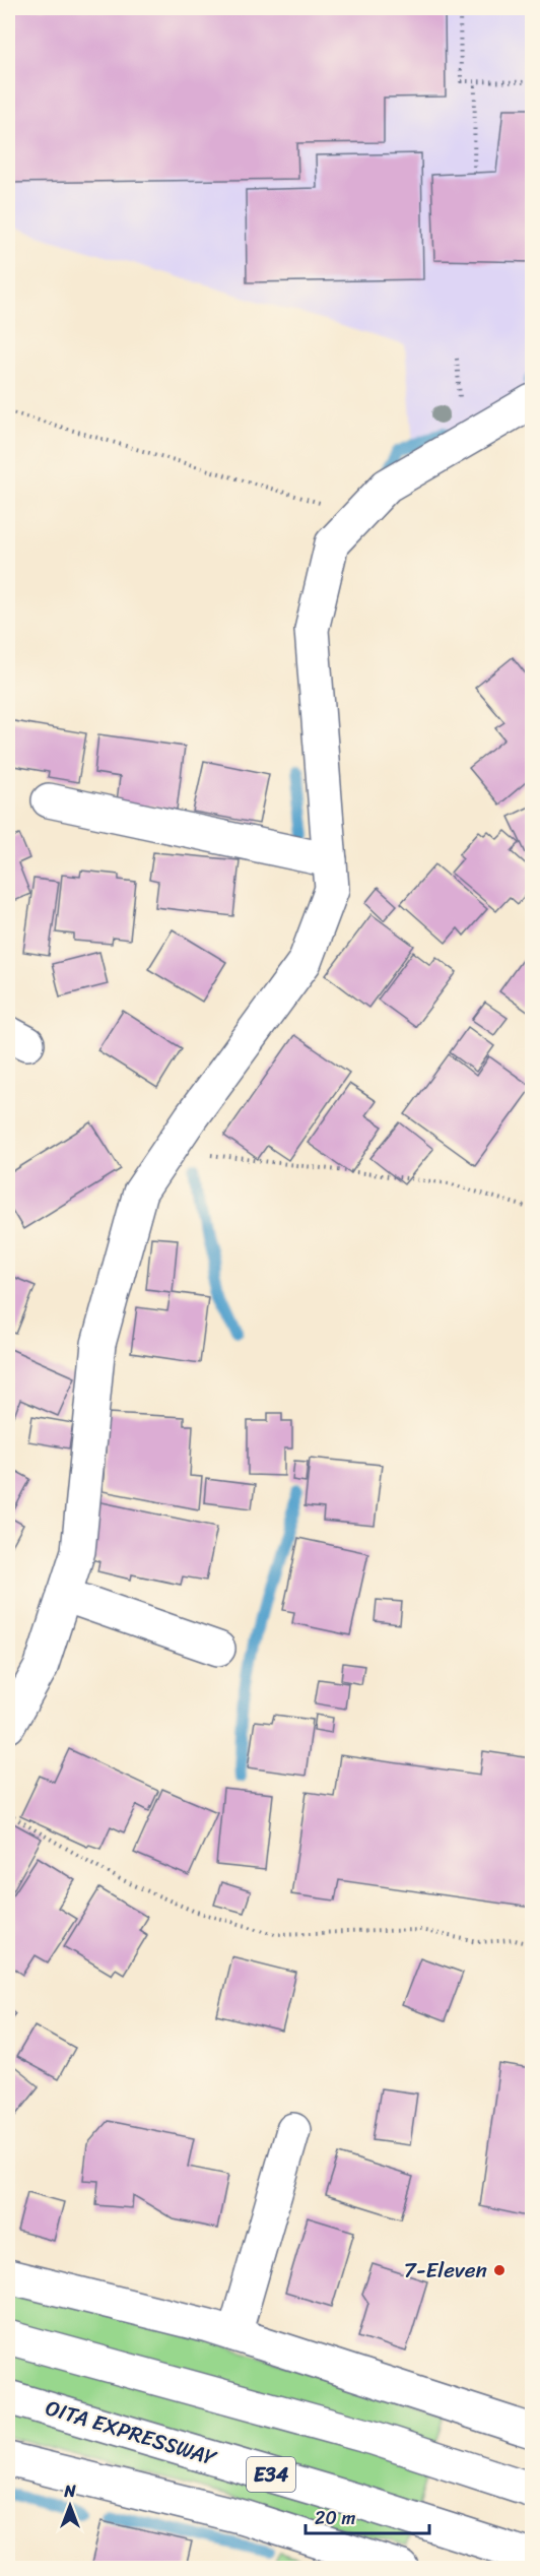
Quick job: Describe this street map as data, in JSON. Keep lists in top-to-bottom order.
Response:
{
  "streets": {
    "main road": ["OITA EXPRESSWAY", "E34"]
  },
  "places": ["7-Eleven"],
  "scale_bar": "20 m",
  "north": "top"
}
